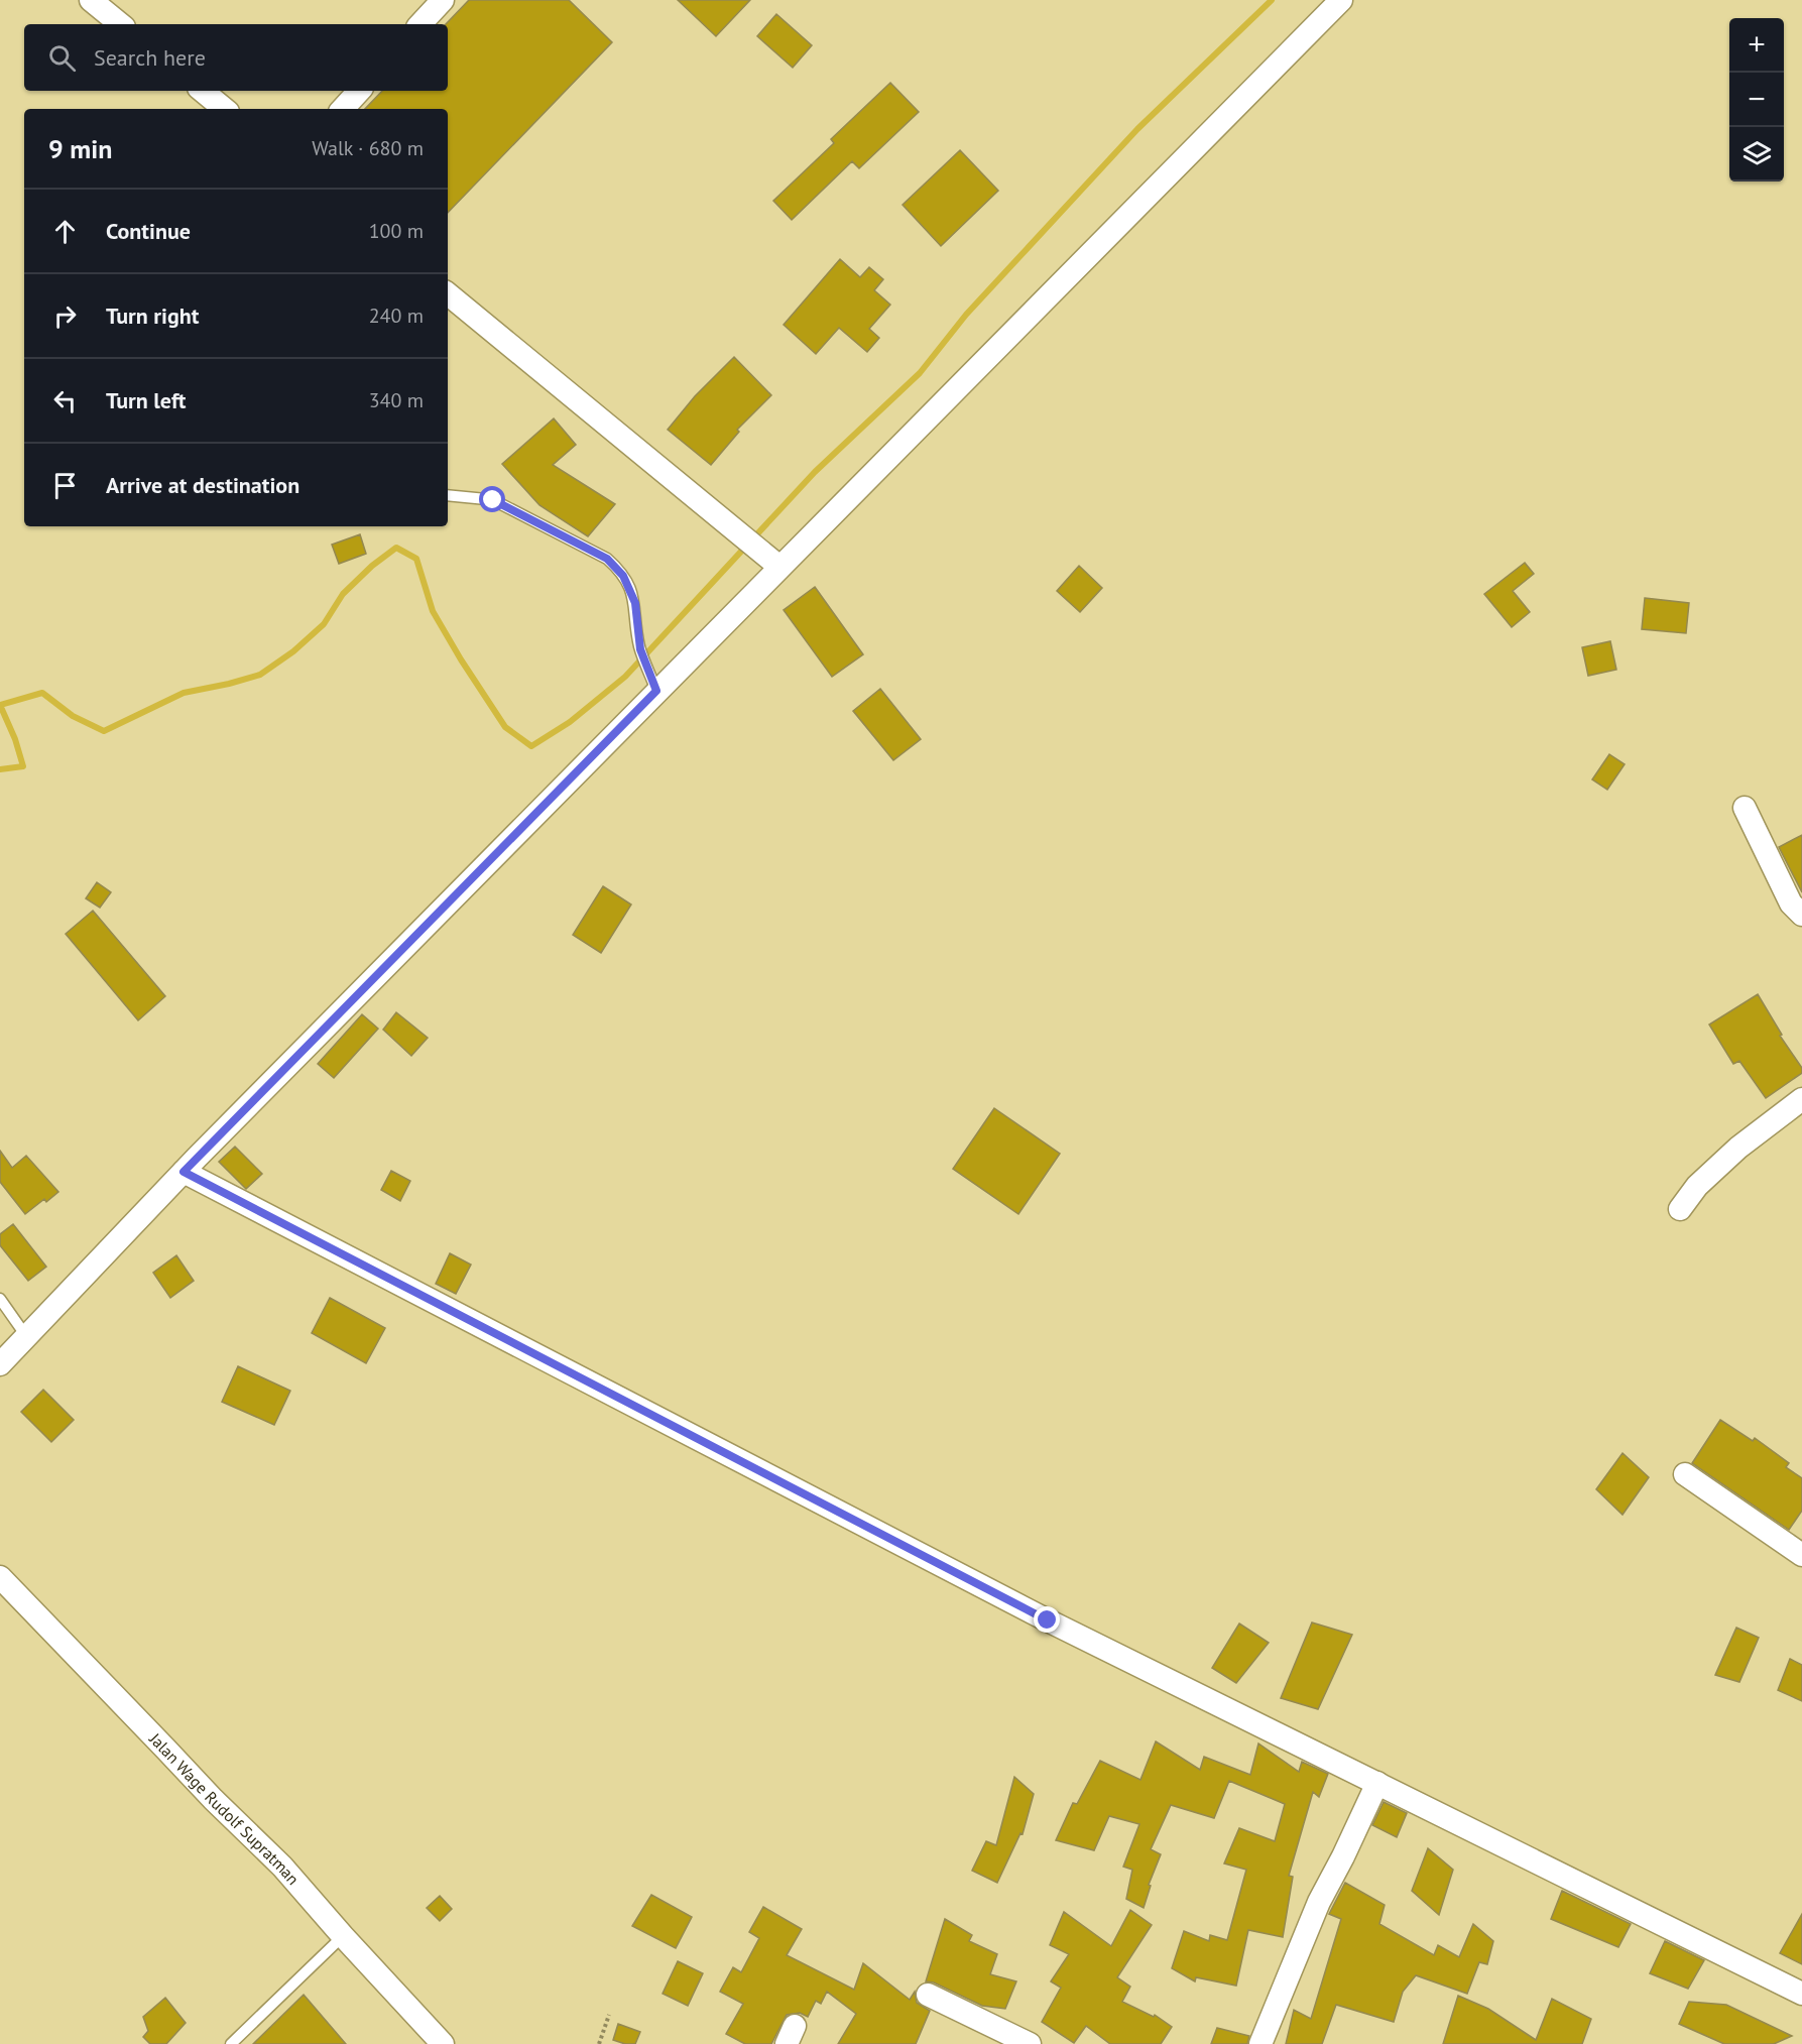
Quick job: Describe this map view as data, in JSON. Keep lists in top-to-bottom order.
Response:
{
  "streets": {
    "street": ["Jalan Wage Rudolf Supratman"]
  },
  "page": {
    "map_buttons": ["+", "−"],
    "search": "Search here",
    "heading": ["9 min", "Walk · 680 m"],
    "list": [
      ["Continue", "100 m"],
      ["Turn right", "240 m"],
      ["Turn left", "340 m"],
      "Arrive at destination"
    ]
  }
}
